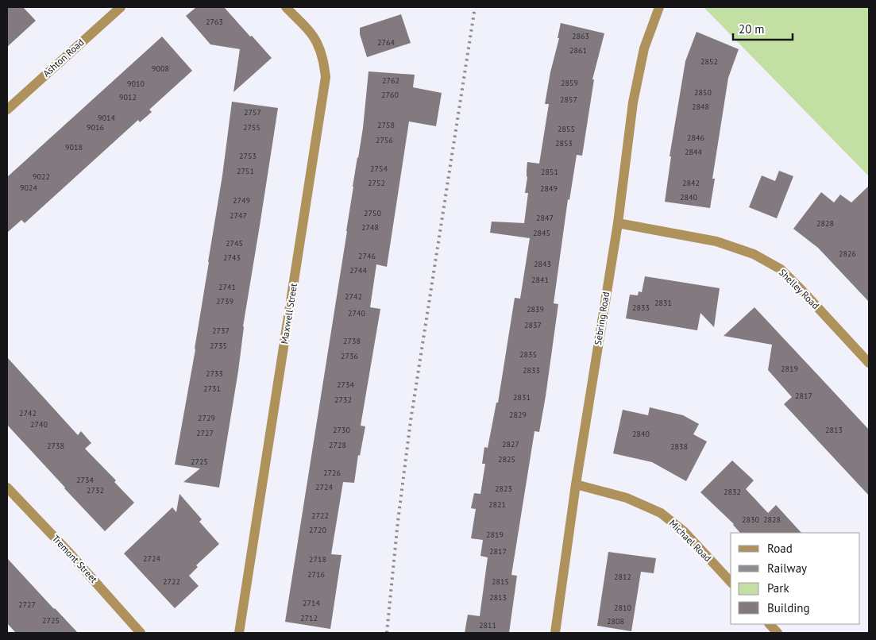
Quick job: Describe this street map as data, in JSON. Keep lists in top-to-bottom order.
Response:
{
  "streets": {
    "street": [
      "Ashton Road",
      "Shelley Road",
      "Maxwell Street",
      "Sebring Road",
      "Michael Road",
      "Tremont Street"
    ]
  },
  "crossings": [
    ["Shelley Road", "Sebring Road"],
    ["Sebring Road", "Michael Road"]
  ],
  "house_numbers": [
    "2763",
    "2863",
    "2764",
    "2861",
    "2852",
    "9008",
    "2762",
    "2859",
    "9010",
    "2850",
    "2760",
    "9012",
    "2857",
    "2848",
    "2757",
    "9014",
    "2758",
    "9016",
    "2755",
    "2855",
    "2846",
    "2756",
    "2853",
    "9018",
    "2844",
    "2753",
    "2754",
    "2751",
    "2851",
    "9022",
    "2752",
    "2842",
    "9024",
    "2849",
    "2840",
    "2749",
    "2750",
    "2747",
    "2847",
    "2828",
    "2748",
    "2845",
    "2745",
    "2826",
    "2746",
    "2743",
    "2843",
    "2744",
    "2841",
    "2741",
    "2742",
    "2739",
    "2831",
    "2833",
    "2839",
    "2740",
    "2837",
    "2737",
    "2738",
    "2735",
    "2835",
    "2736",
    "2819",
    "2833",
    "2733",
    "2734",
    "2731",
    "2817",
    "2831",
    "2732",
    "2742",
    "2829",
    "2729",
    "2740",
    "2730",
    "2813",
    "2727",
    "2840",
    "2827",
    "2728",
    "2738",
    "2838",
    "2825",
    "2725",
    "2726",
    "2734",
    "2724",
    "2823",
    "2732",
    "2832",
    "2821",
    "2722",
    "2830",
    "2828",
    "2720",
    "2819",
    "2817",
    "2724",
    "2718",
    "2716",
    "2812",
    "2722",
    "2815",
    "2813",
    "2714",
    "2727",
    "2810",
    "2712",
    "2725",
    "2808",
    "2811"
  ],
  "legend": [
    "Road",
    "Railway",
    "Park",
    "Building"
  ],
  "scale_bar": "20 m"
}
